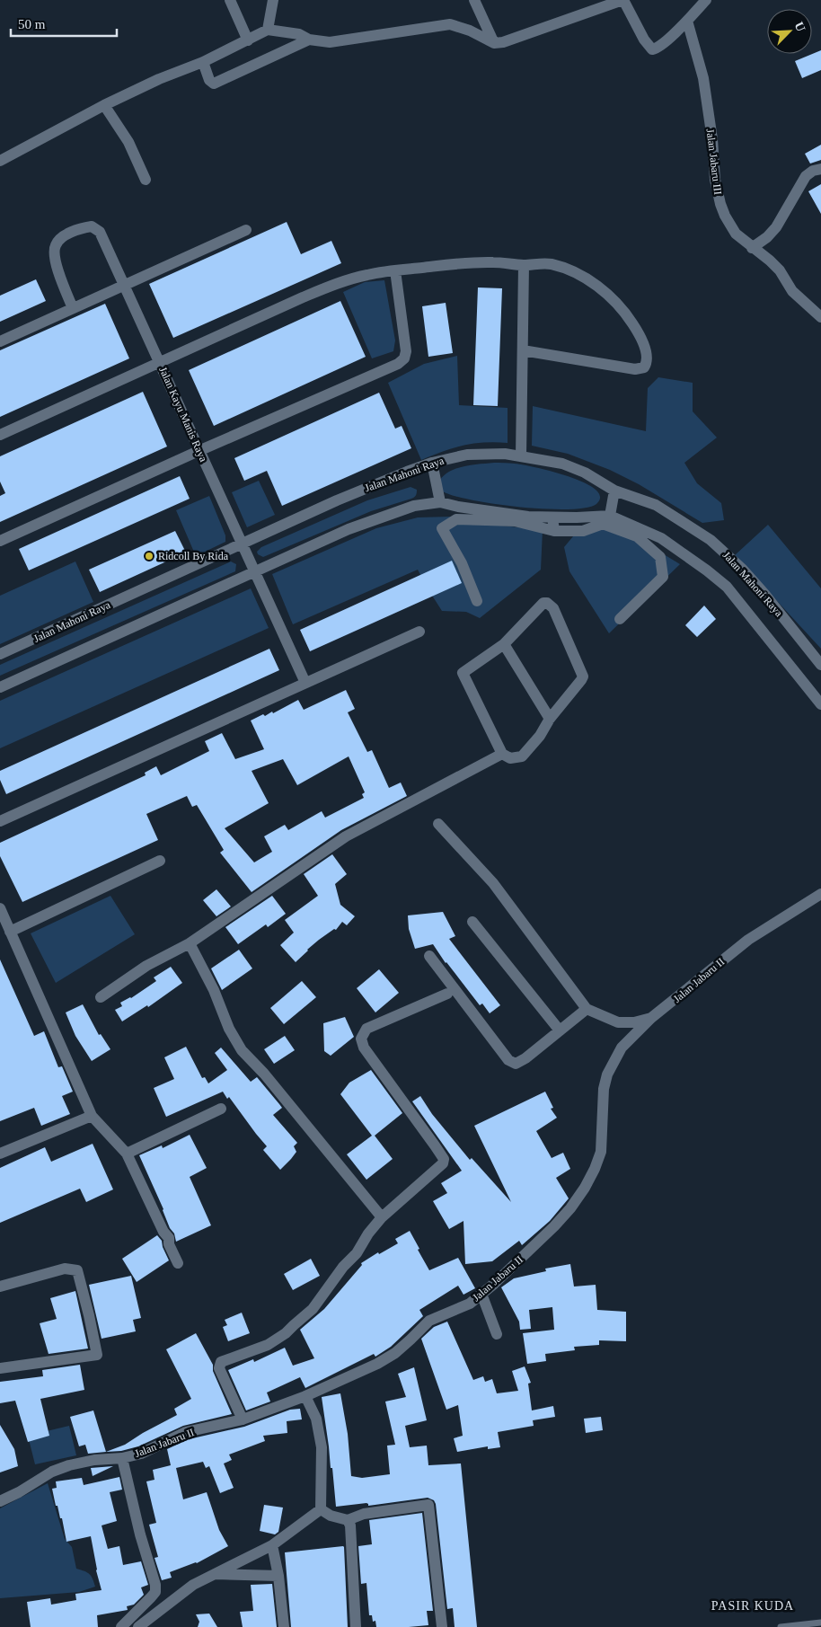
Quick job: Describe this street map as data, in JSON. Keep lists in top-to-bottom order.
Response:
{
  "streets": {
    "street": [
      "Jalan Jabaru III",
      "Jalan Kayu Manis Raya",
      "Jalan Mahoni Raya",
      "Jalan Jabaru II"
    ]
  },
  "crossings": [
    ["Jalan Kayu Manis Raya", "Jalan Mahoni Raya"]
  ],
  "districts": ["PASIR KUDA"],
  "places": ["Ridcoll By Rida"],
  "scale_bar": "50 m",
  "north": "top right"
}
